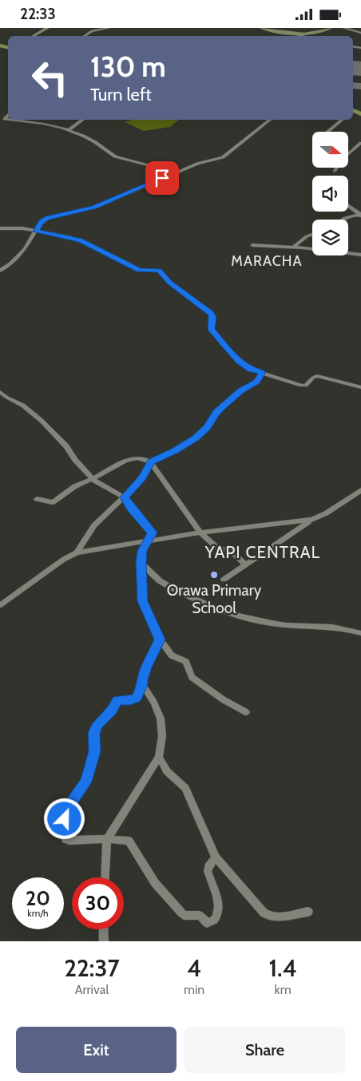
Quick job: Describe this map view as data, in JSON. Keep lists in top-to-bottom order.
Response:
{
  "districts": ["MARACHA", "YAPI CENTRAL"],
  "places": ["Orawa Primary School"],
  "north": "right",
  "page": {
    "status": "22:33",
    "turn": ["130 m", "Turn left"],
    "speed": "20 km/h",
    "limit": "30",
    "eta": [
      "22:37",
      "Arrival",
      "4",
      "min",
      "1.4",
      "km"
    ],
    "buttons": ["Exit", "Share"]
  }
}
